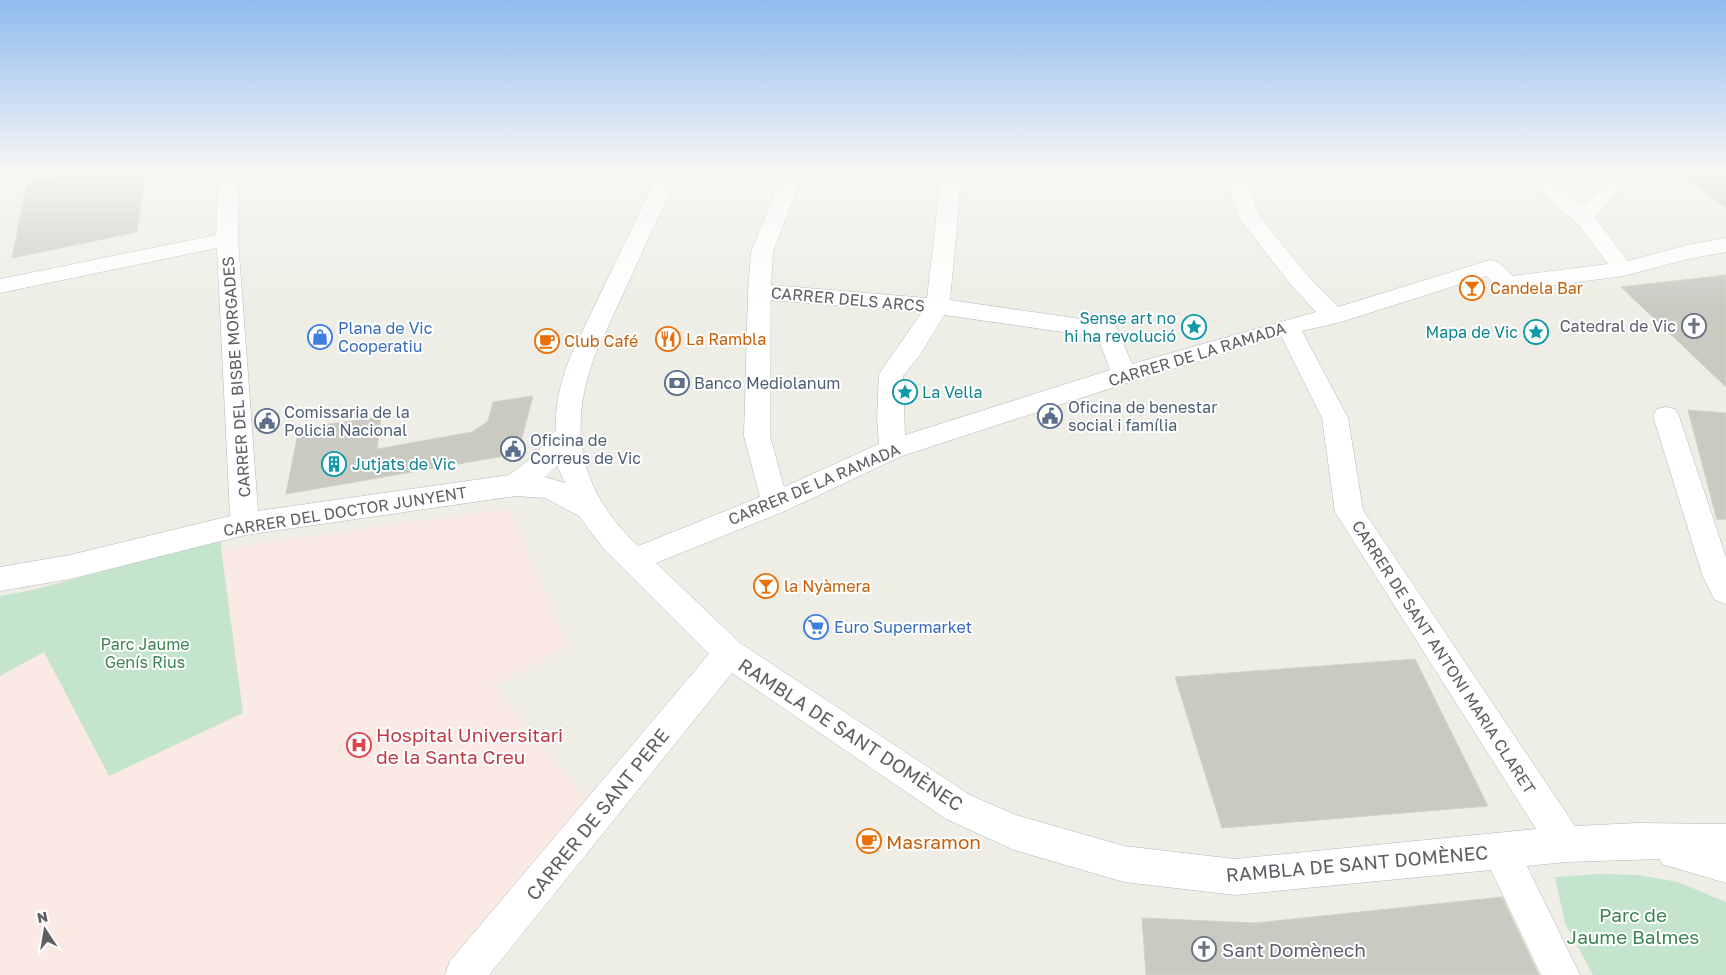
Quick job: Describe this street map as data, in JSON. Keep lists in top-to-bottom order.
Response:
{
  "streets": {
    "street": [
      "CARRER DELS ARCS",
      "CARRER DE LA RAMADA",
      "CARRER DEL BISBE MORGADES",
      "CARRER DEL DOCTOR JUNYENT",
      "CARRER DE SANT ANTONI MARIA CLARET",
      "RAMBLA DE SANT DOMÈNEC",
      "CARRER DE SANT PERE"
    ]
  },
  "crossings": [
    ["CARRER DELS ARCS", "CARRER DE LA RAMADA"],
    ["CARRER DE LA RAMADA", "CARRER DE SANT ANTONI MARIA CLARET"],
    ["CARRER DE LA RAMADA", "RAMBLA DE SANT DOMÈNEC"],
    ["CARRER DEL BISBE MORGADES", "CARRER DEL DOCTOR JUNYENT"],
    ["CARRER DEL DOCTOR JUNYENT", "RAMBLA DE SANT DOMÈNEC"],
    ["CARRER DE SANT ANTONI MARIA CLARET", "RAMBLA DE SANT DOMÈNEC"],
    ["RAMBLA DE SANT DOMÈNEC", "CARRER DE SANT PERE"]
  ],
  "parks": ["Parc Jaume Genís Rius", "Parc de Jaume Balmes"],
  "places": {
    "bar": ["Candela Bar", "la Nyàmera"],
    "church": ["Catedral de Vic", "Sant Domènech"],
    "place": ["Sense art no hi ha revolució", "Mapa de Vic", "La Vella"],
    "shop": ["Plana de Vic Cooperatiu"],
    "restaurant": ["La Rambla"],
    "cafe": ["Club Café", "Masramon"],
    "bank": ["Banco Mediolanum"],
    "public building": ["Oficina de benestar social i família", "Comissaria de la Policia Nacional", "Oficina de Correus de Vic"],
    "building": ["Jutjats de Vic"],
    "supermarket": ["Euro Supermarket"],
    "hospital": ["Hospital Universitari de la Santa Creu"]
  },
  "north": "top"
}
